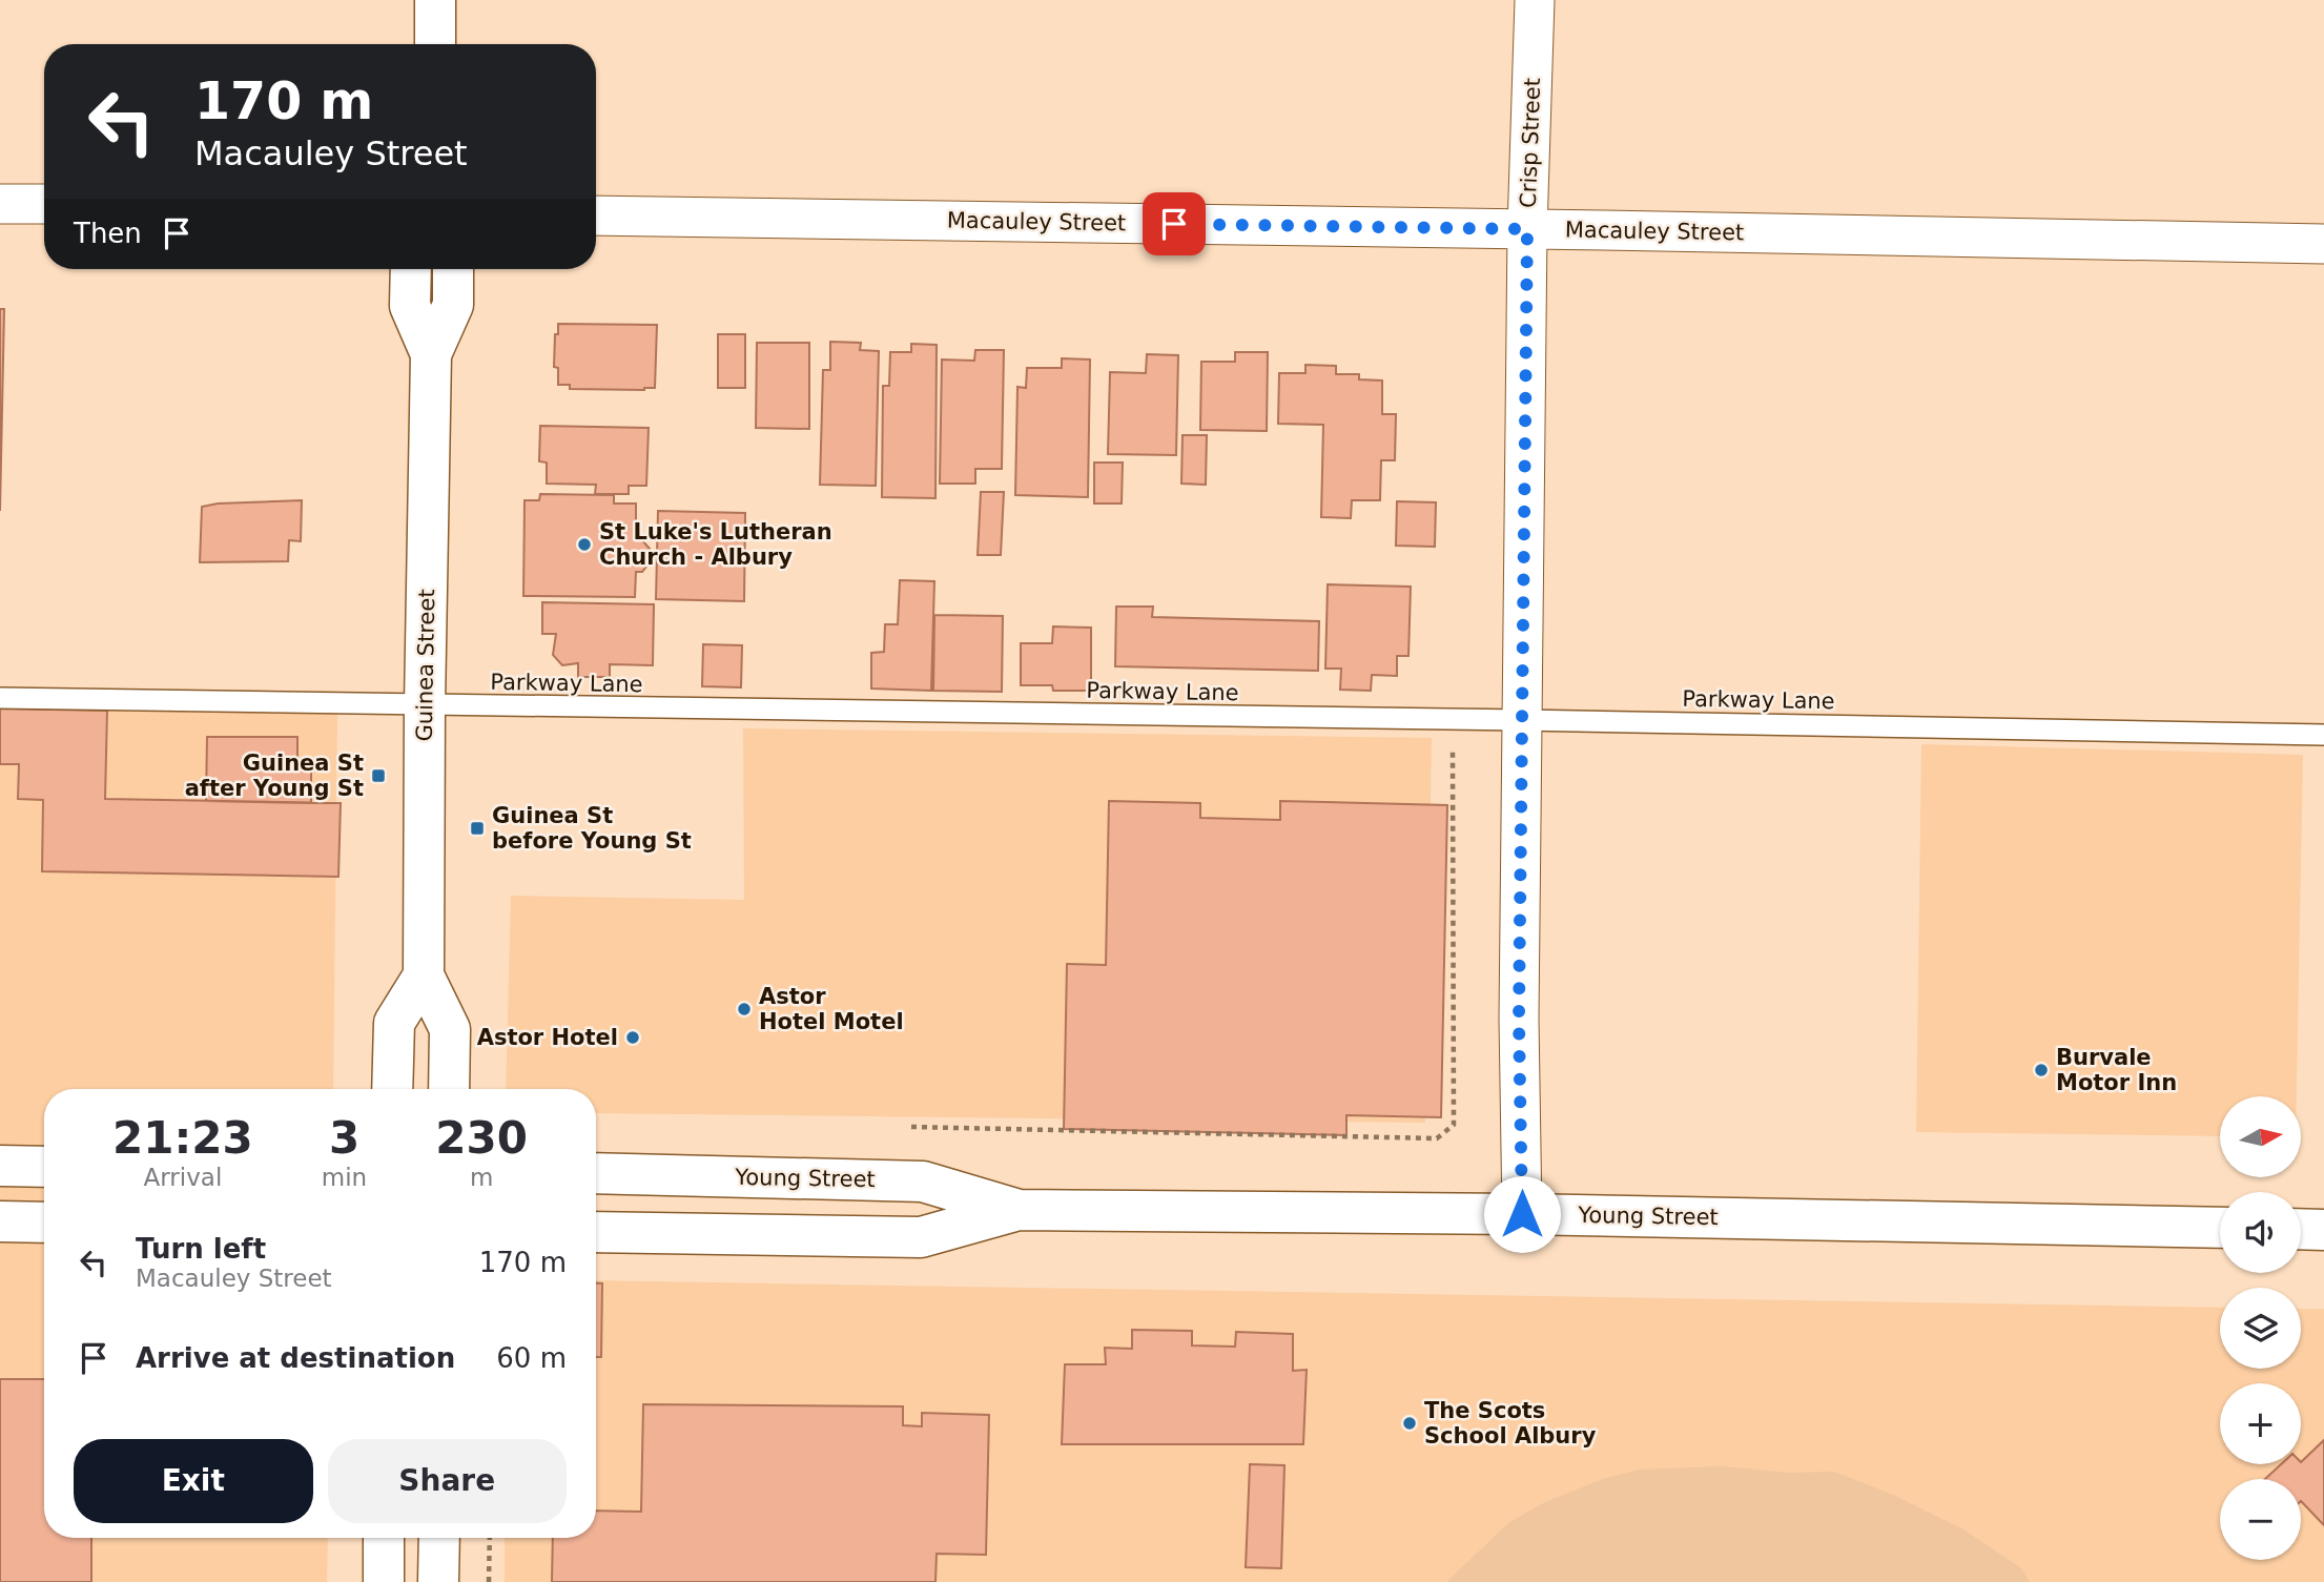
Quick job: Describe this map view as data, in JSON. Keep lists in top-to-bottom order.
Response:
{
  "streets": {
    "main road": ["Guinea Street", "Young Street"],
    "street": ["Crisp Street", "Macauley Street"],
    "lane": ["Parkway Lane"]
  },
  "crossings": [
    ["Crisp Street", "Macauley Street"],
    ["Crisp Street", "Parkway Lane"],
    ["Crisp Street", "Young Street"],
    ["Guinea Street", "Parkway Lane"]
  ],
  "places": {
    "other": [
      "St Luke's Lutheran Church - Albury",
      "Astor Hotel Motel",
      "Astor Hotel",
      "Burvale Motor Inn",
      "The Scots School Albury"
    ],
    "transit": ["Guinea St after Young St", "Guinea St before Young St"]
  },
  "north": "right",
  "page": {
    "turn": ["170 m", "Macauley Street"],
    "then": "Then",
    "eta": [
      "21:23",
      "Arrival",
      "3",
      "min",
      "230",
      "m"
    ],
    "map_buttons": ["+", "−"],
    "list": [
      {
        "name": "Turn left",
        "note": "Macauley Street",
        "value": "170 m"
      },
      {
        "name": "Arrive at destination",
        "value": "60 m"
      }
    ],
    "buttons": ["Exit", "Share"]
  }
}
